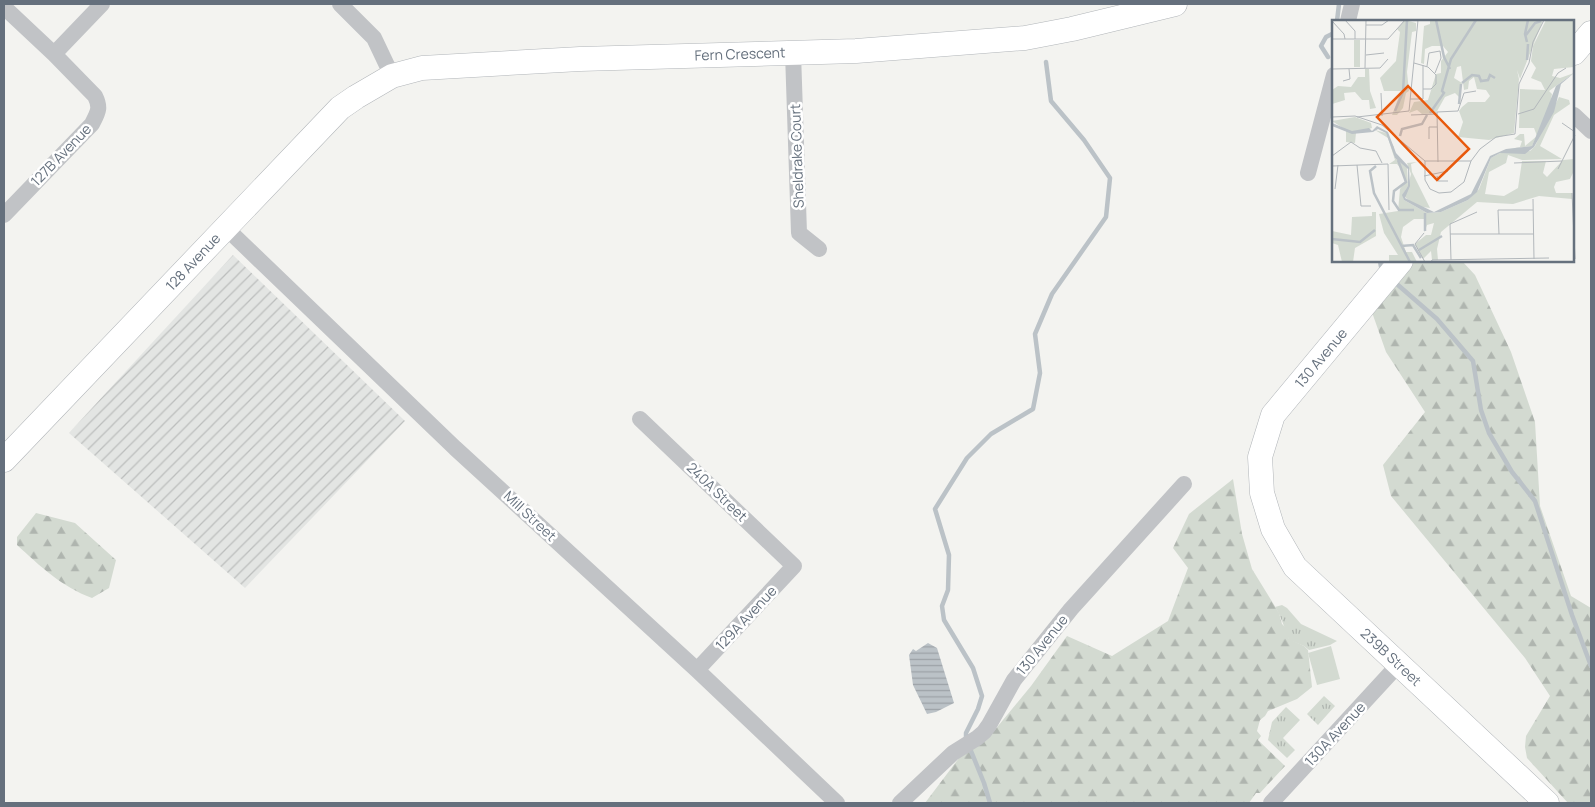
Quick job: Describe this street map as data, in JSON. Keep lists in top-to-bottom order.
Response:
{
  "streets": {
    "street": [
      "Fern Crescent",
      "127B Avenue",
      "Sheldrake Court",
      "128 Avenue",
      "130 Avenue",
      "240A Street",
      "Mill Street",
      "129A Avenue",
      "239B Street",
      "130A Avenue"
    ]
  },
  "crossings": [
    ["Fern Crescent", "Sheldrake Court"],
    ["Fern Crescent", "128 Avenue"],
    ["128 Avenue", "Mill Street"],
    ["130 Avenue", "239B Street"],
    ["240A Street", "129A Avenue"],
    ["Mill Street", "129A Avenue"],
    ["239B Street", "130A Avenue"]
  ]
}
